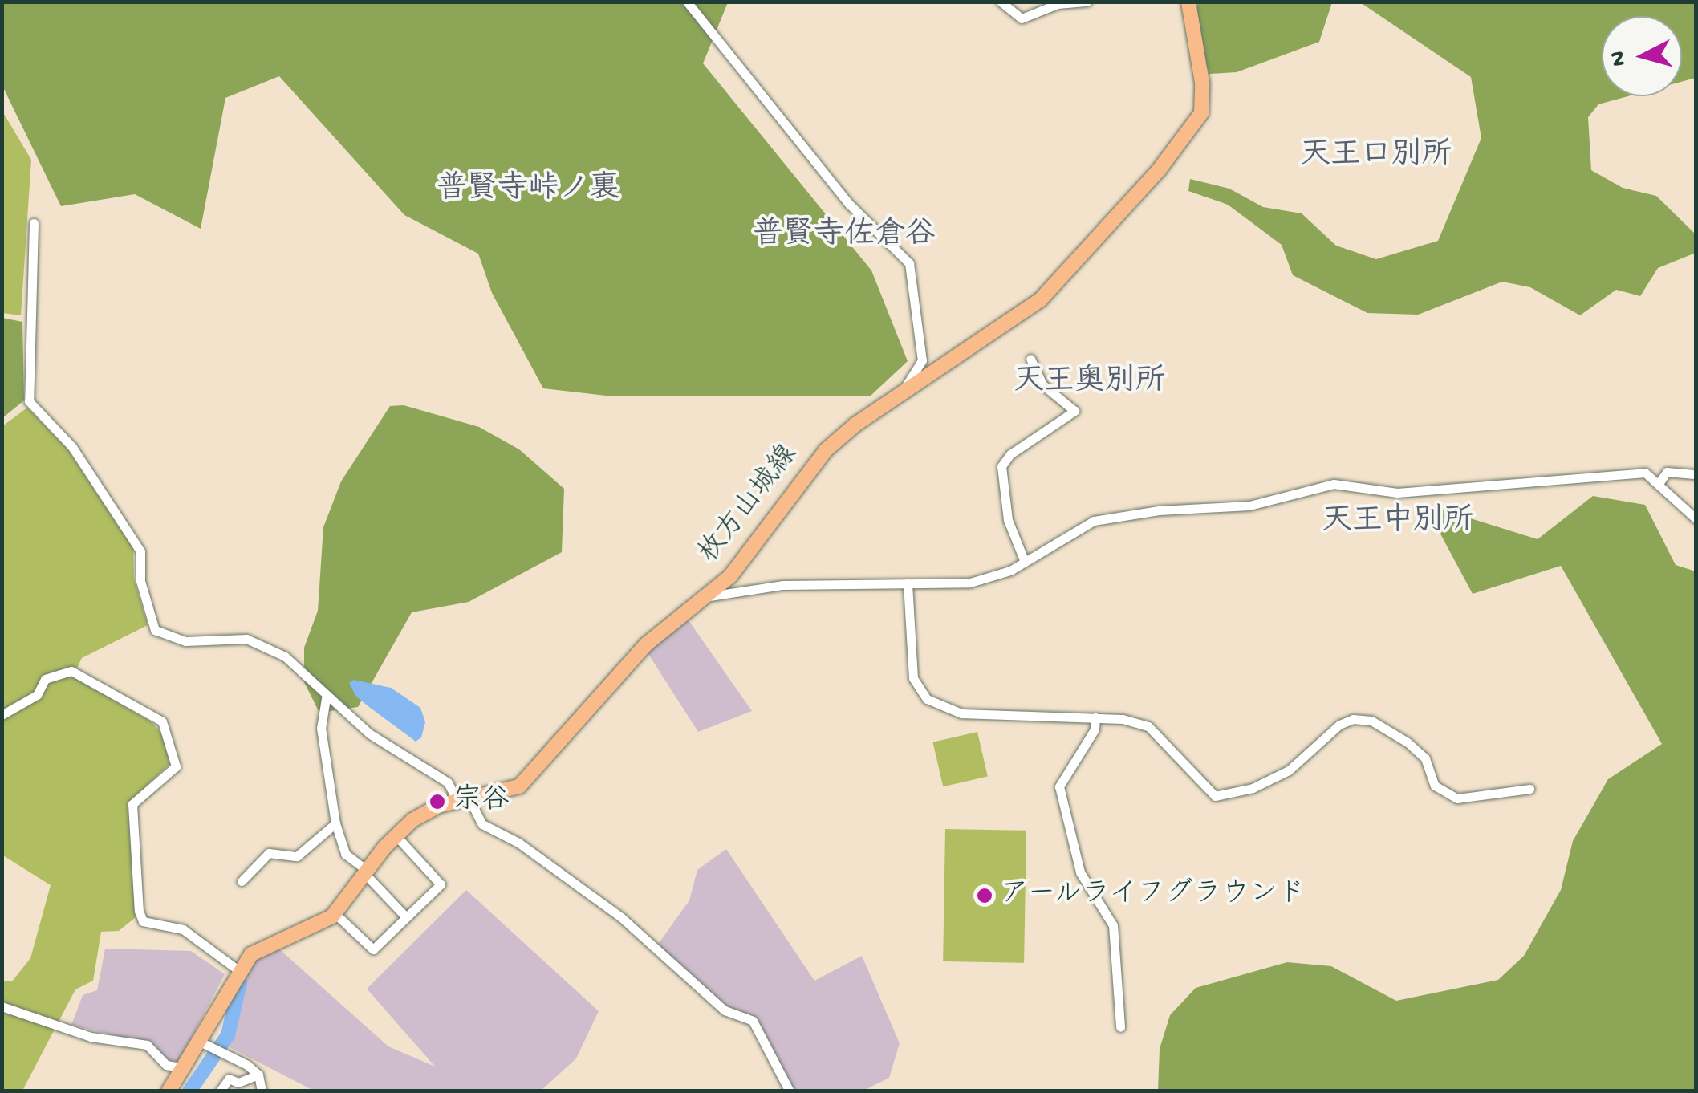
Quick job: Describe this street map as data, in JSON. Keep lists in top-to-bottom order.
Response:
{
  "streets": {
    "main road": ["枚方山城線"]
  },
  "districts": [
    "天王口別所",
    "普賢寺峠ノ裏",
    "普賢寺佐倉谷",
    "天王奥別所",
    "天王中別所"
  ],
  "places": ["宗谷", "アールライフグラウンド"],
  "north": "left"
}
